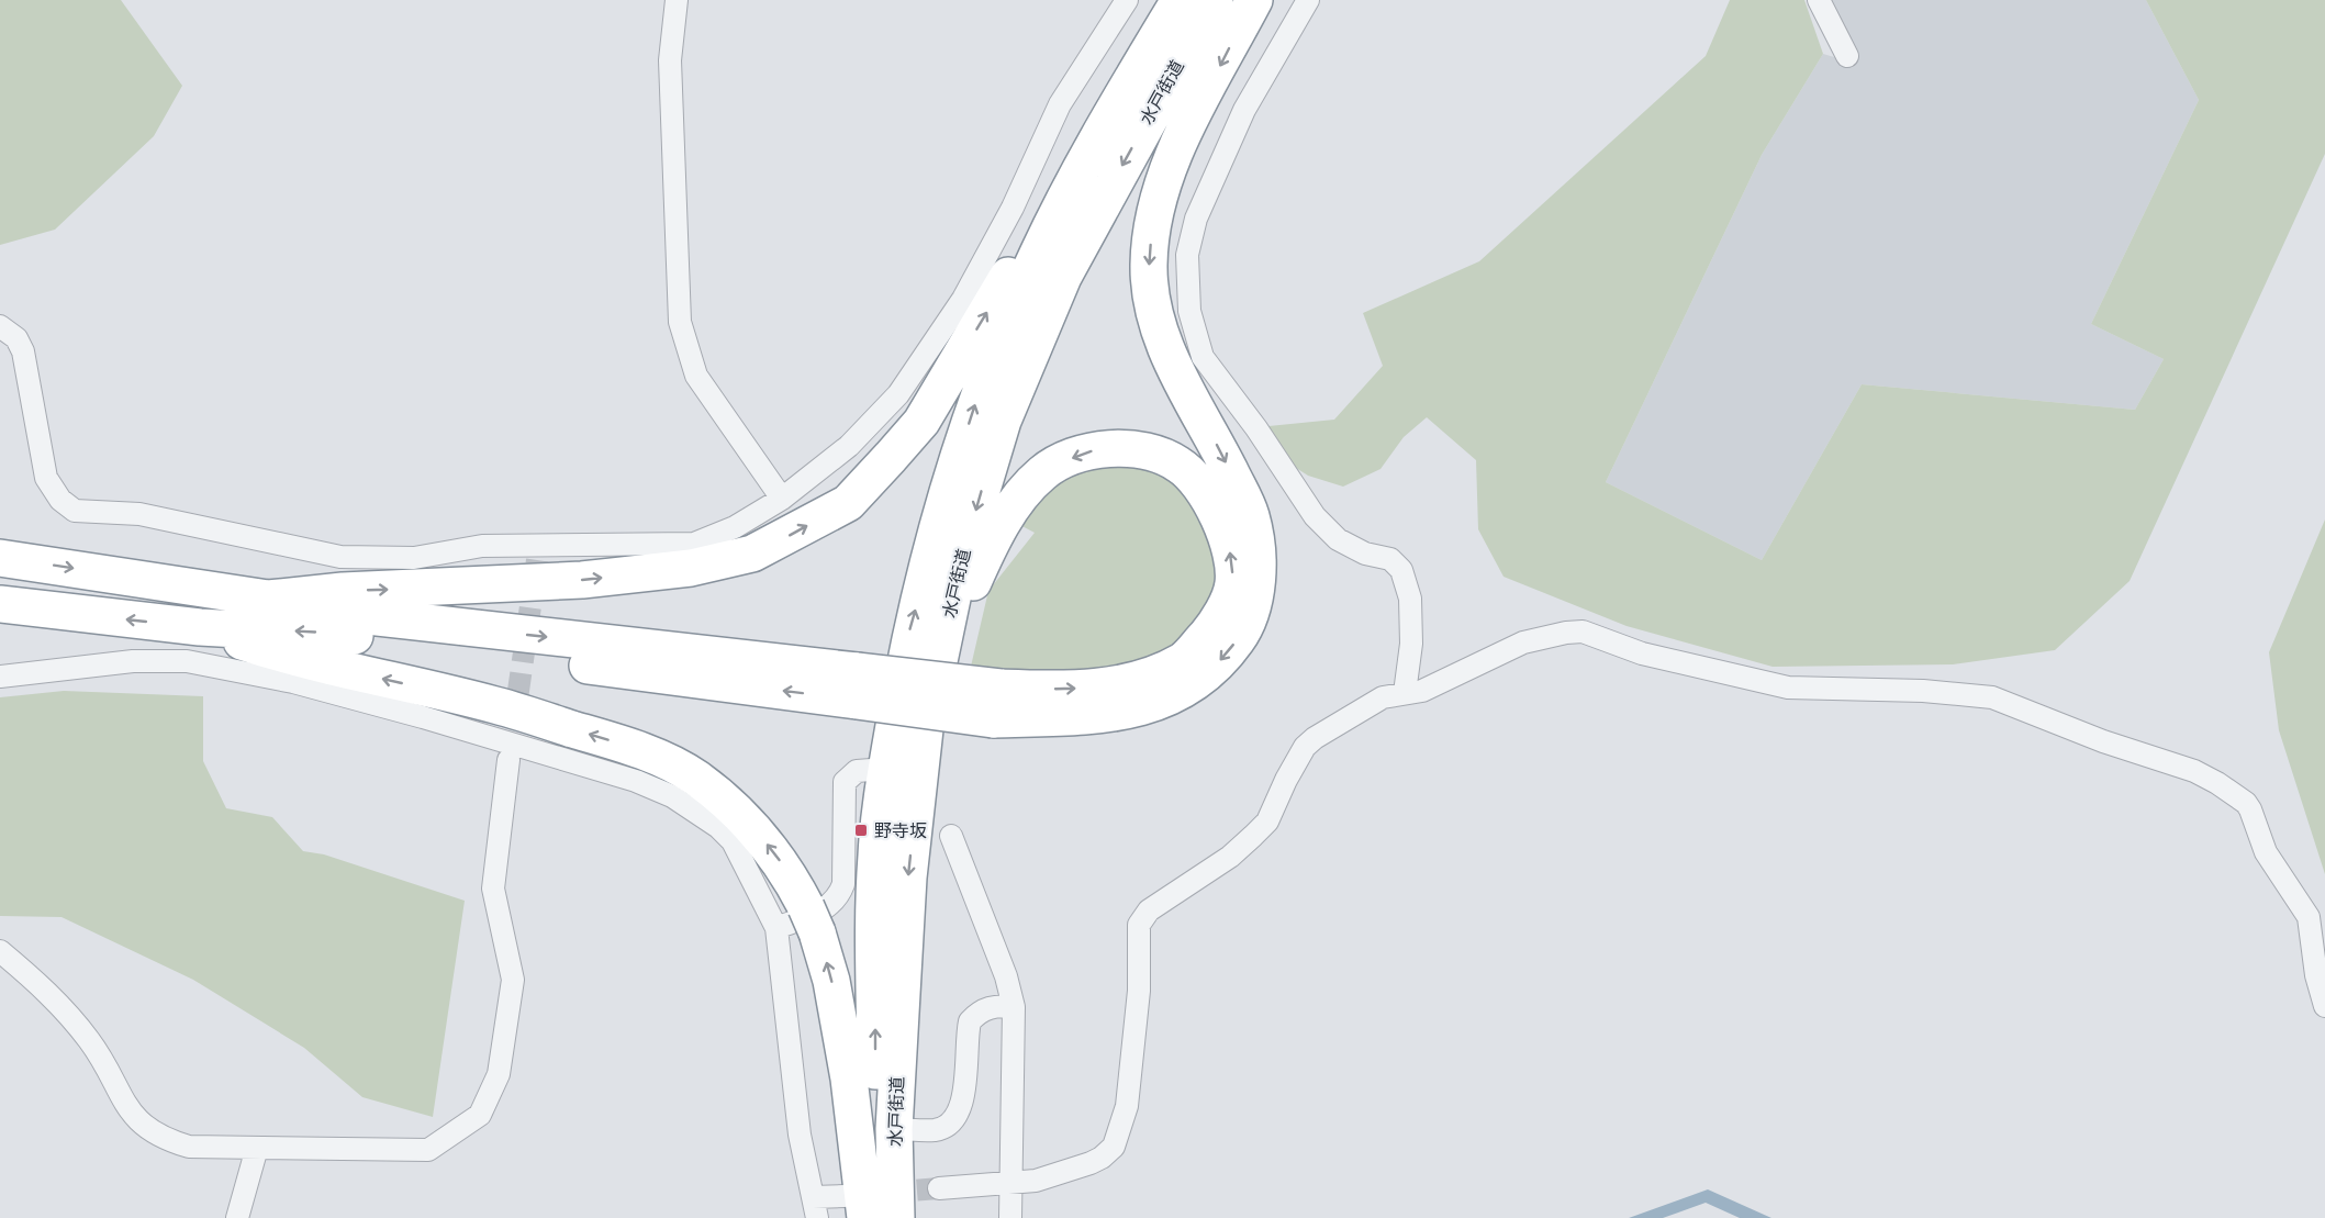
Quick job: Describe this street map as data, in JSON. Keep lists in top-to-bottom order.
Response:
{
  "streets": {
    "highway": ["水戸街道"]
  },
  "places": {
    "transit": ["野寺坂"]
  }
}
